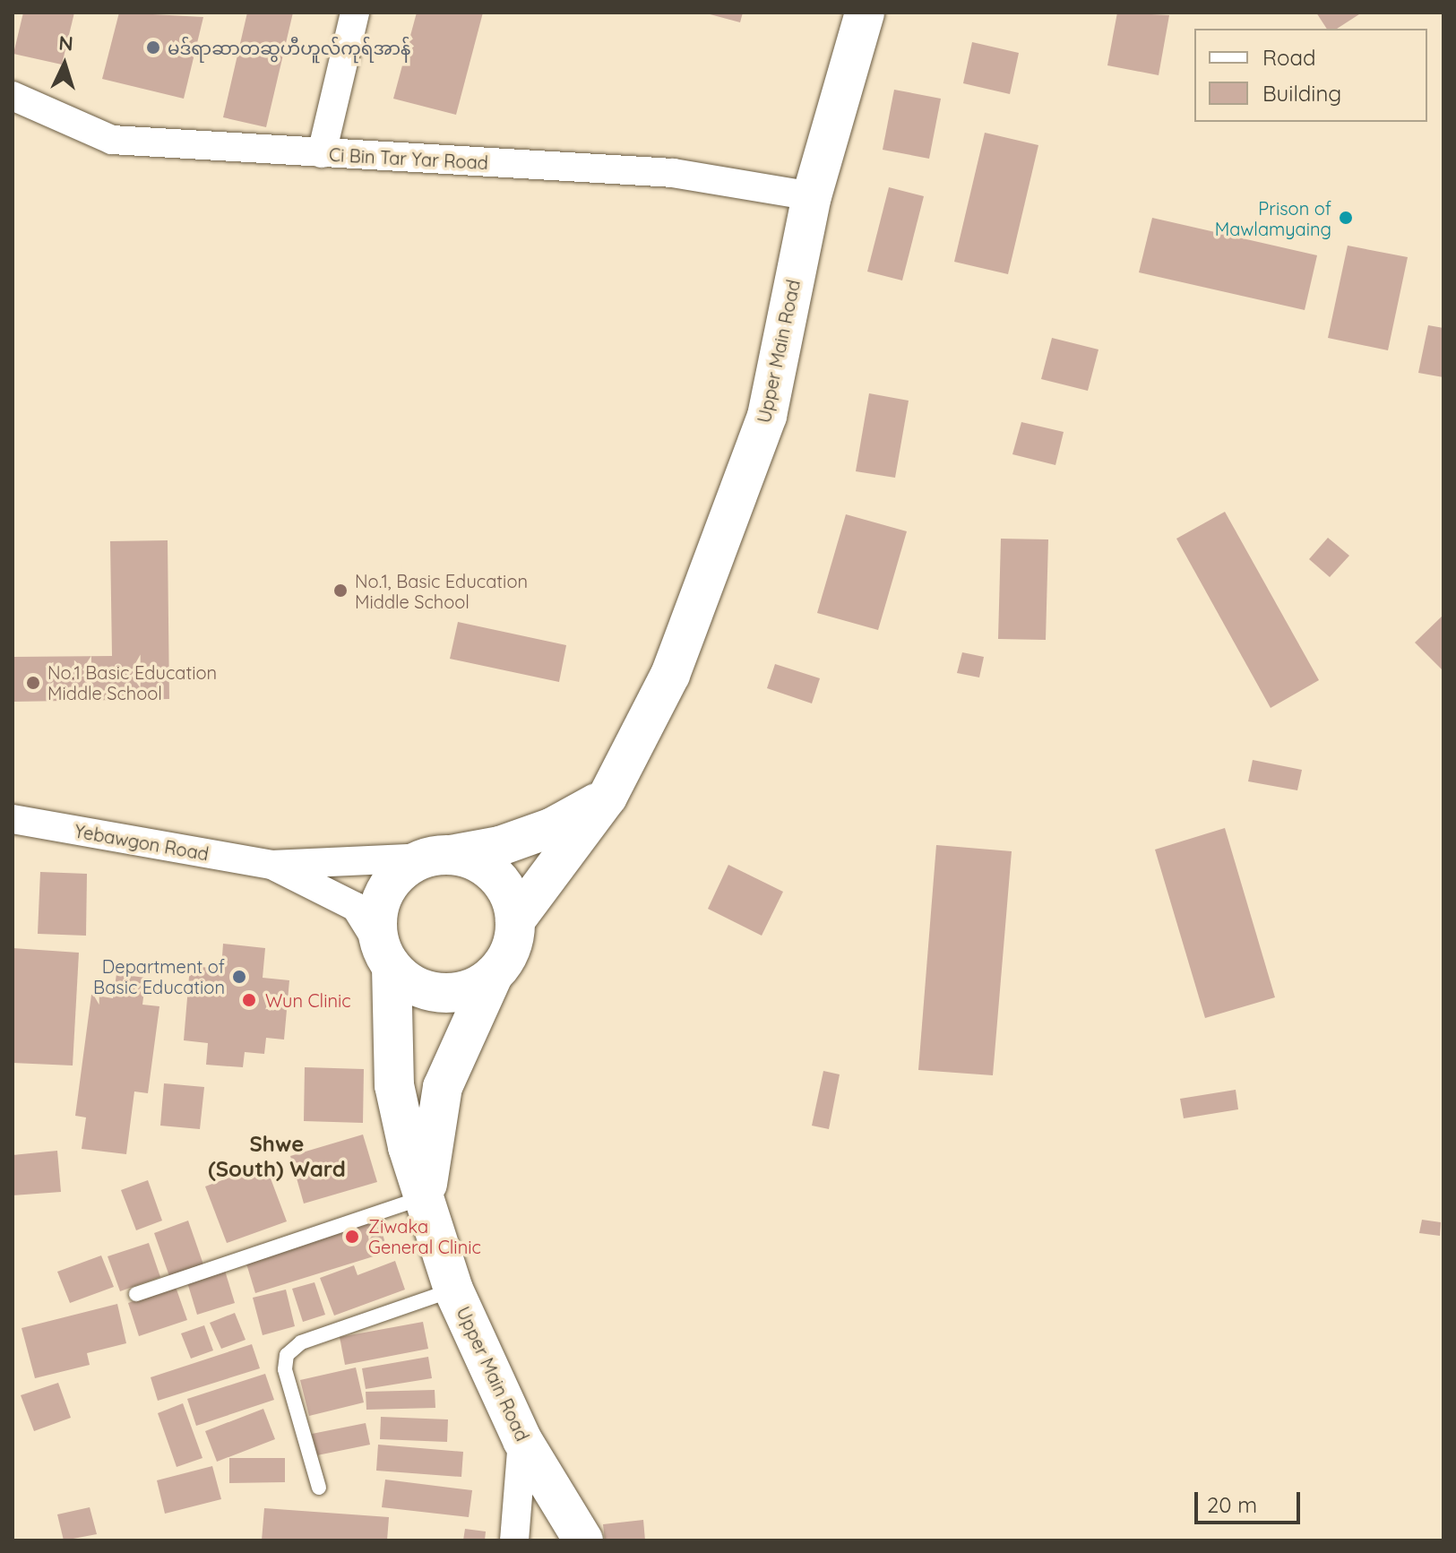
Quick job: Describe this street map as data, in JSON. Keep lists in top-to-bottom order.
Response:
{
  "streets": {
    "main road": ["Upper Main Road"],
    "street": ["Ci Bin Tar Yar Road", "Yebawgon Road"]
  },
  "crossings": [
    ["Ci Bin Tar Yar Road", "Upper Main Road"]
  ],
  "districts": ["Shwe (South) Ward"],
  "places": [
    "မဒ်ရာဆာတဆွဟီဟူလ်ကုရ်အာန်",
    "Prison of Mawlamyaing",
    "No.1, Basic Education Middle School",
    "No.1 Basic Education Middle School",
    "Department of Basic Education",
    "Wun Clinic",
    "Ziwaka General Clinic"
  ],
  "legend": ["Road", "Building"],
  "scale_bar": "20 m",
  "north": "top"
}
